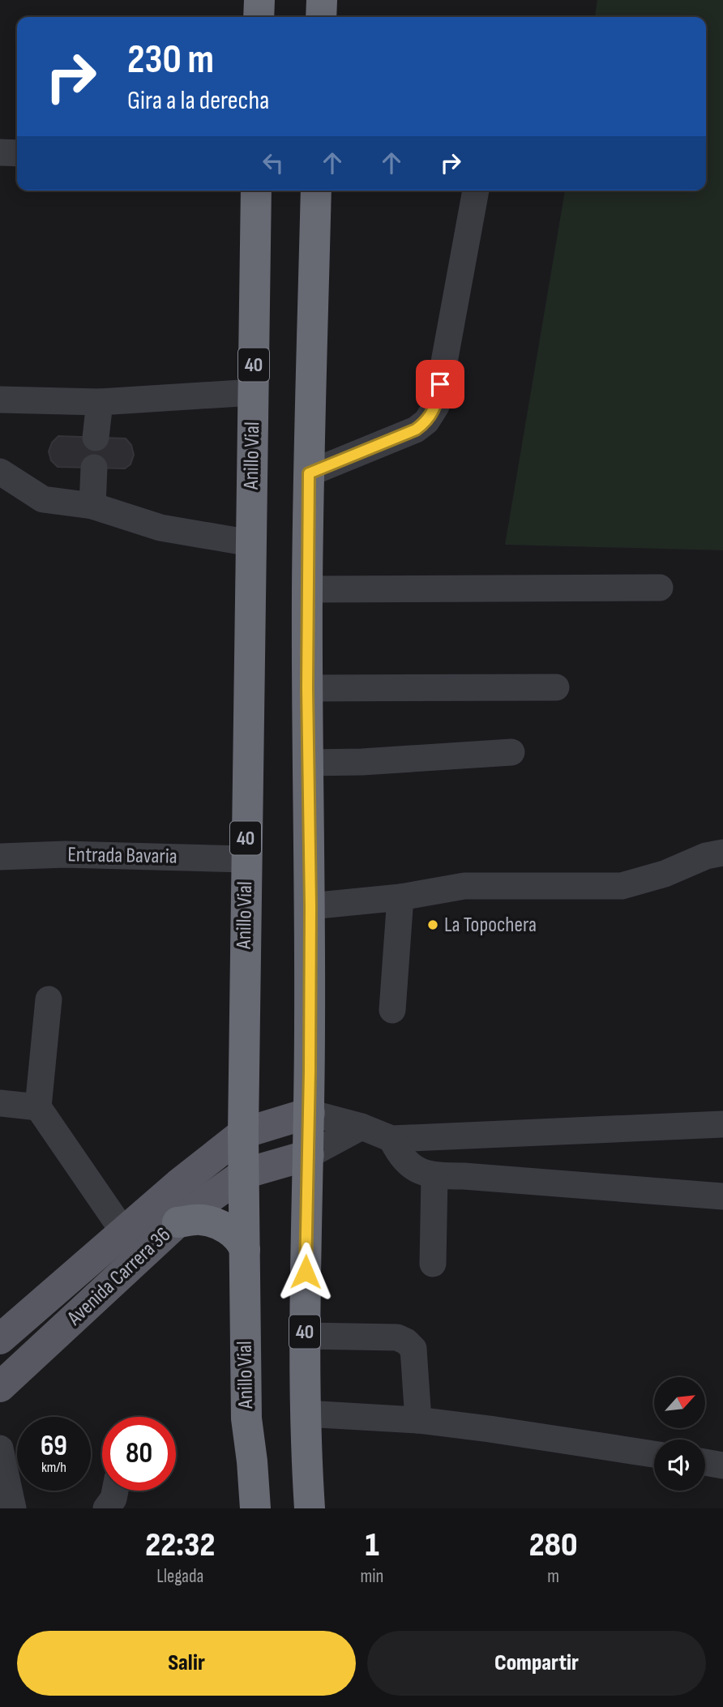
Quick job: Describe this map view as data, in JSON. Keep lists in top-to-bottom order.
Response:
{
  "streets": {
    "highway": ["40", "Anillo Vial"],
    "main road": ["Avenida Carrera 36"],
    "lane": ["Entrada Bavaria"]
  },
  "crossings": [
    ["Anillo Vial", "Entrada Bavaria"],
    ["Anillo Vial", "Avenida Carrera 36"]
  ],
  "places": ["La Topochera"],
  "north": "top right",
  "page": {
    "turn": ["230 m", "Gira a la derecha"],
    "speed": "69 km/h",
    "limit": "80",
    "eta": [
      "22:32",
      "Llegada",
      "1",
      "min",
      "280",
      "m"
    ],
    "buttons": ["Salir", "Compartir"]
  }
}
